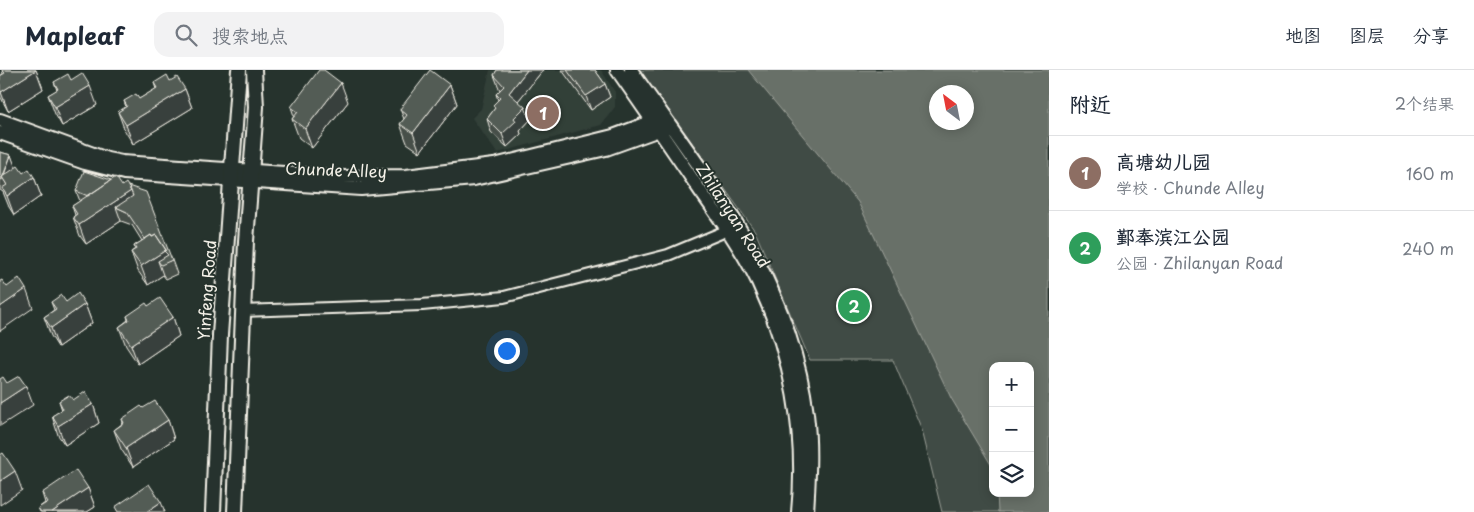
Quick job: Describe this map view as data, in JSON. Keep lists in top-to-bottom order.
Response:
{
  "streets": {
    "main road": ["Yinfeng Road"],
    "street": ["Chunde Alley", "Zhilanyan Road"]
  },
  "crossings": [
    ["Chunde Alley", "Zhilanyan Road"],
    ["Chunde Alley", "Yinfeng Road"]
  ],
  "north": "top left",
  "page": {
    "header": "Mapleaf",
    "search": "搜索地点",
    "nav": ["地图", "图层", "分享"],
    "heading": ["附近", "2个结果"],
    "pins": ["1", "2"],
    "list": [
      {
        "mark": "1",
        "name": "高塘幼儿园",
        "note": "学校 · Chunde Alley",
        "value": "160 m"
      },
      {
        "mark": "2",
        "name": "鄞奉滨江公园",
        "note": "公园 · Zhilanyan Road",
        "value": "240 m"
      }
    ],
    "map_buttons": ["+", "−"]
  }
}
